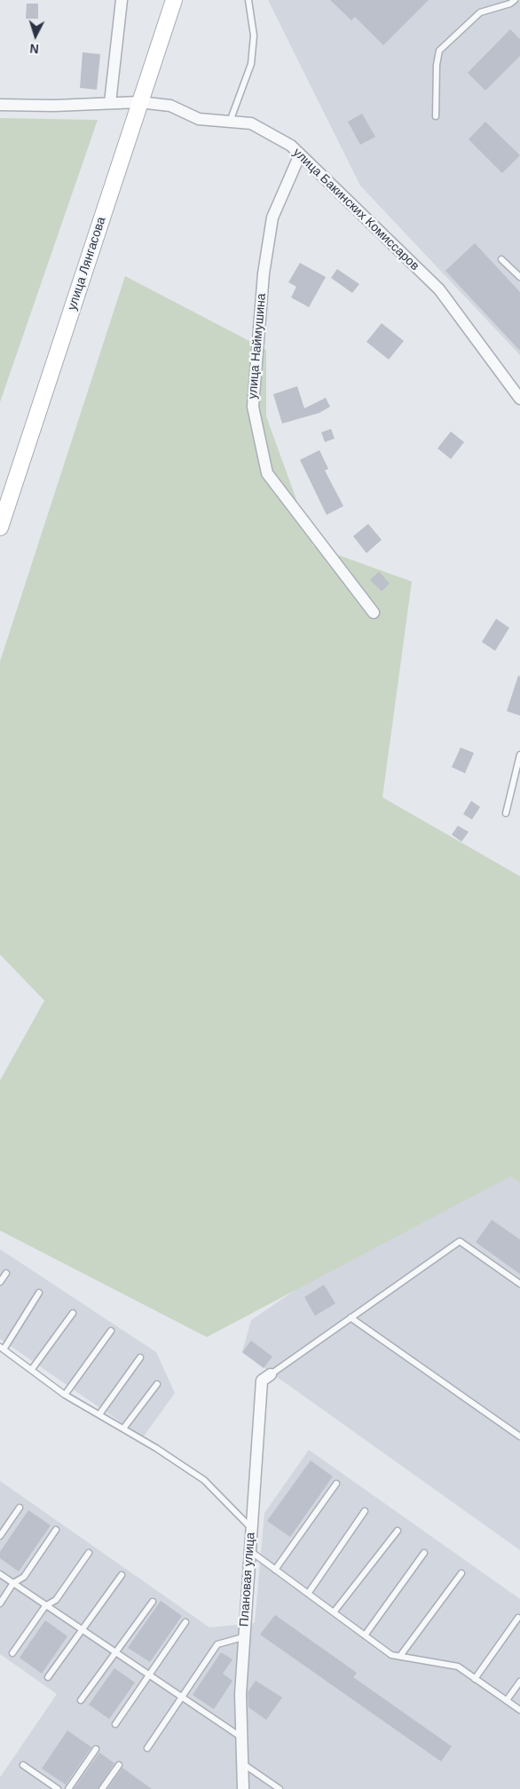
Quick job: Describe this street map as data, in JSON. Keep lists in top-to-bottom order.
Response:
{
  "streets": {
    "main road": ["улица Лянгасова"],
    "street": ["улица Бакинских Комиссаров", "улица Наймушина", "Плановая улица"]
  },
  "crossings": [
    ["улица Бакинских Комиссаров", "улица Лянгасова"],
    ["улица Бакинских Комиссаров", "улица Наймушина"]
  ],
  "north": "bottom"
}
